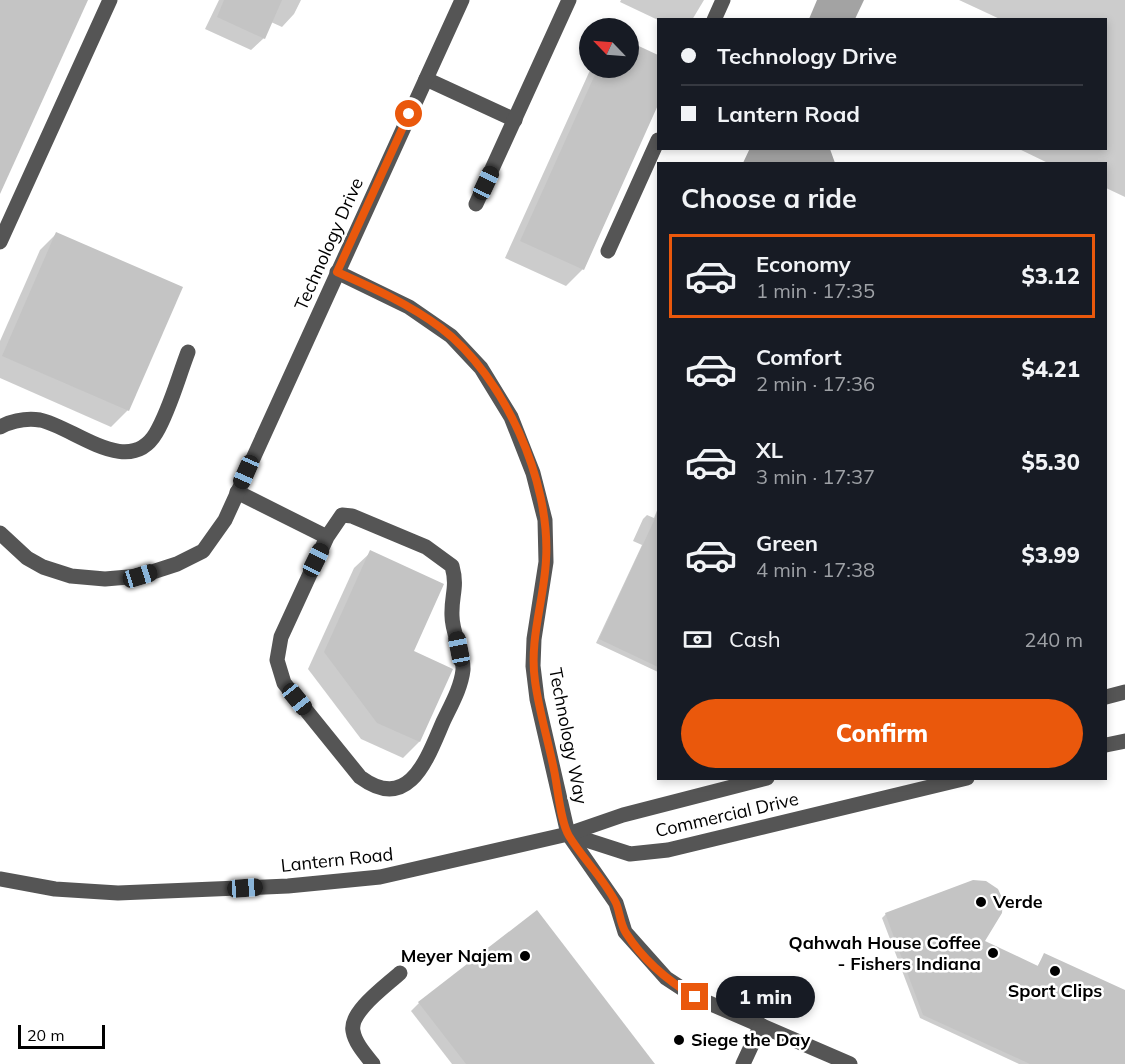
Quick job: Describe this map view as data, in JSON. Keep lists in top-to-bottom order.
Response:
{
  "streets": {
    "street": [
      "Technology Drive",
      "Technology Way",
      "Commercial Drive",
      "Lantern Road"
    ]
  },
  "crossings": [
    ["Technology Drive", "Technology Way"],
    ["Technology Way", "Commercial Drive"],
    ["Technology Way", "Lantern Road"],
    ["Commercial Drive", "Lantern Road"]
  ],
  "places": [
    "Verde",
    "Qahwah House Coffee - Fishers Indiana",
    "Meyer Najem",
    "Sport Clips",
    "Siege the Day"
  ],
  "scale_bar": "20 m",
  "north": "top left",
  "page": {
    "banner": ["Technology Drive", "Lantern Road"],
    "heading": "Choose a ride",
    "list": [
      {
        "name": "Economy",
        "note": "1 min · 17:35",
        "value": "$3.12"
      },
      {
        "name": "Comfort",
        "note": "2 min · 17:36",
        "value": "$4.21"
      },
      {
        "name": "XL",
        "note": "3 min · 17:37",
        "value": "$5.30"
      },
      {
        "name": "Green",
        "note": "4 min · 17:38",
        "value": "$3.99"
      }
    ],
    "pay": ["Cash", "240 m"],
    "buttons": "Confirm",
    "bubble": "1 min",
    "scale": "20 m"
  }
}
